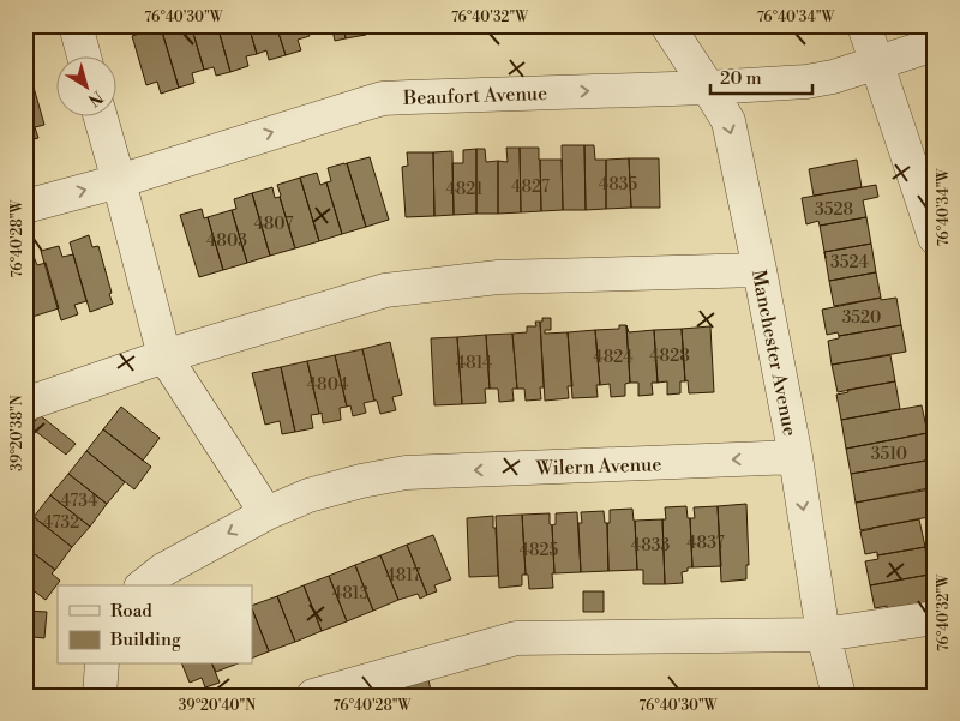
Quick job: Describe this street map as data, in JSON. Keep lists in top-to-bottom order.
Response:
{
  "streets": {
    "street": ["Beaufort Avenue", "Manchester Avenue", "Wilern Avenue"]
  },
  "crossings": [
    ["Beaufort Avenue", "Manchester Avenue"],
    ["Manchester Avenue", "Wilern Avenue"]
  ],
  "house_numbers": [
    "4835",
    "4827",
    "4821",
    "3528",
    "4807",
    "4803",
    "3524",
    "3520",
    "4828",
    "4824",
    "4814",
    "4804",
    "3510",
    "4734",
    "4732",
    "4837",
    "4833",
    "4825",
    "4817",
    "4813"
  ],
  "legend": ["Road", "Building"],
  "scale_bar": "20 m",
  "north": "bottom right",
  "coordinates": [
    "76°40'30\"W",
    "76°40'32\"W",
    "76°40'34\"W",
    "76°40'28\"W",
    "39°20'38\"N",
    "39°20'40\"N"
  ]
}
